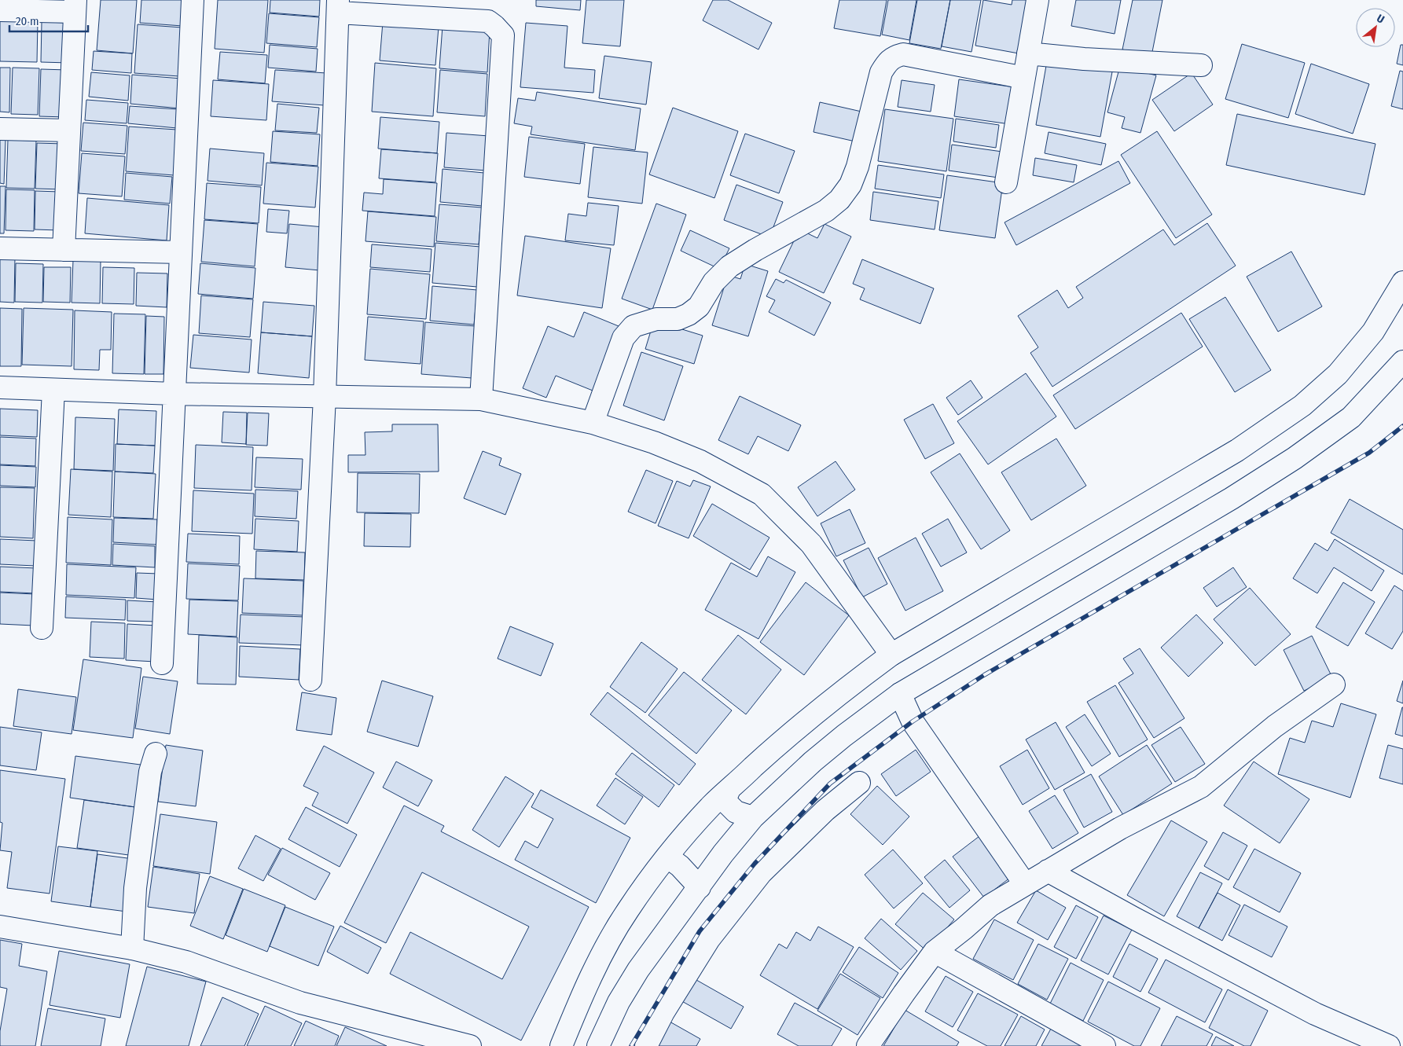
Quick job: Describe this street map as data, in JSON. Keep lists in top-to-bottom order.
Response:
{
  "scale_bar": "20 m",
  "north": "top right"
}
